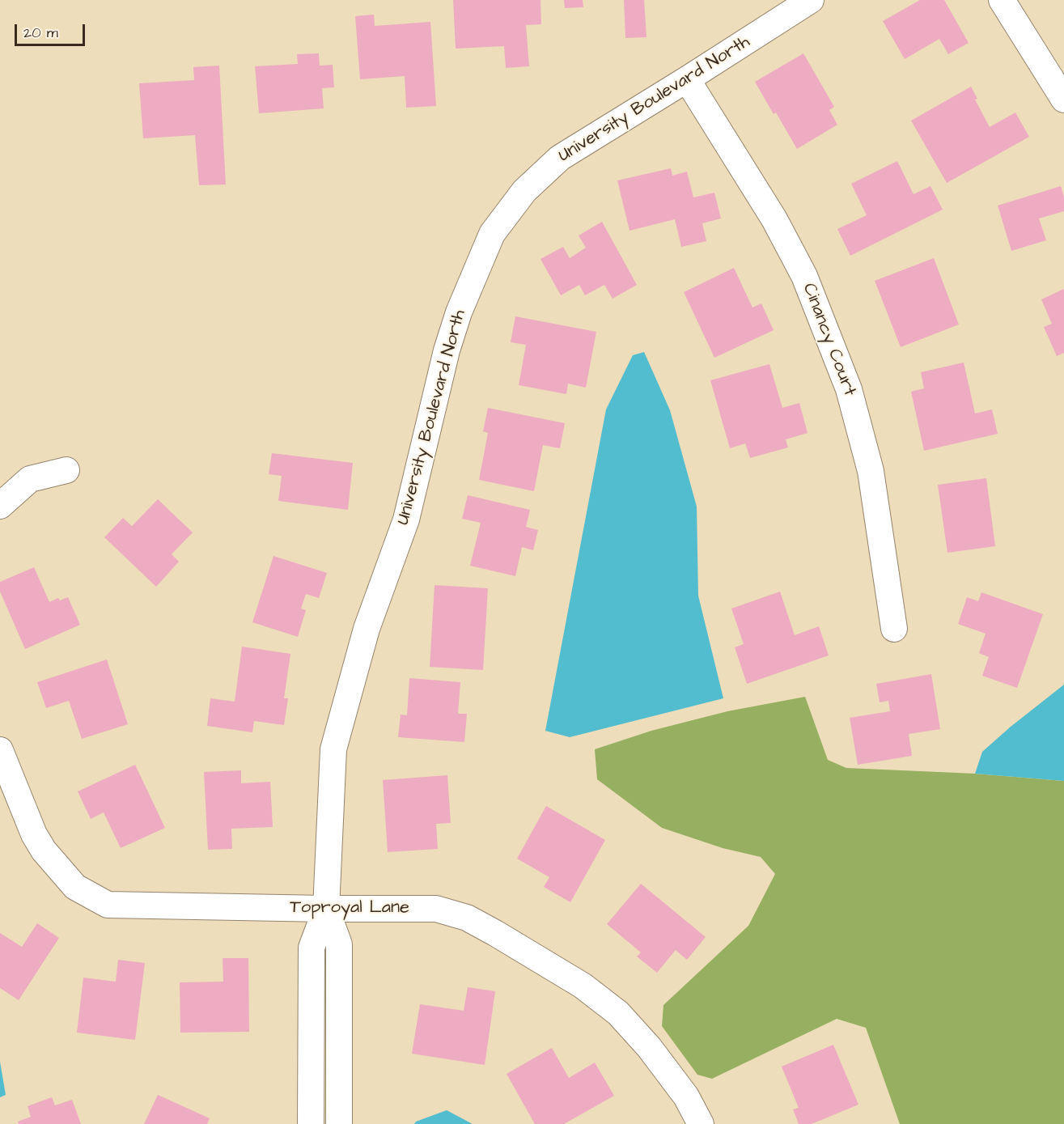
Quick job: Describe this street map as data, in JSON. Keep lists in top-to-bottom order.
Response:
{
  "streets": {
    "street": ["University Boulevard North", "Cinancy Court", "Toproyal Lane"]
  },
  "crossings": [
    ["University Boulevard North", "Cinancy Court"],
    ["University Boulevard North", "Toproyal Lane"]
  ],
  "scale_bar": "20 m"
}
